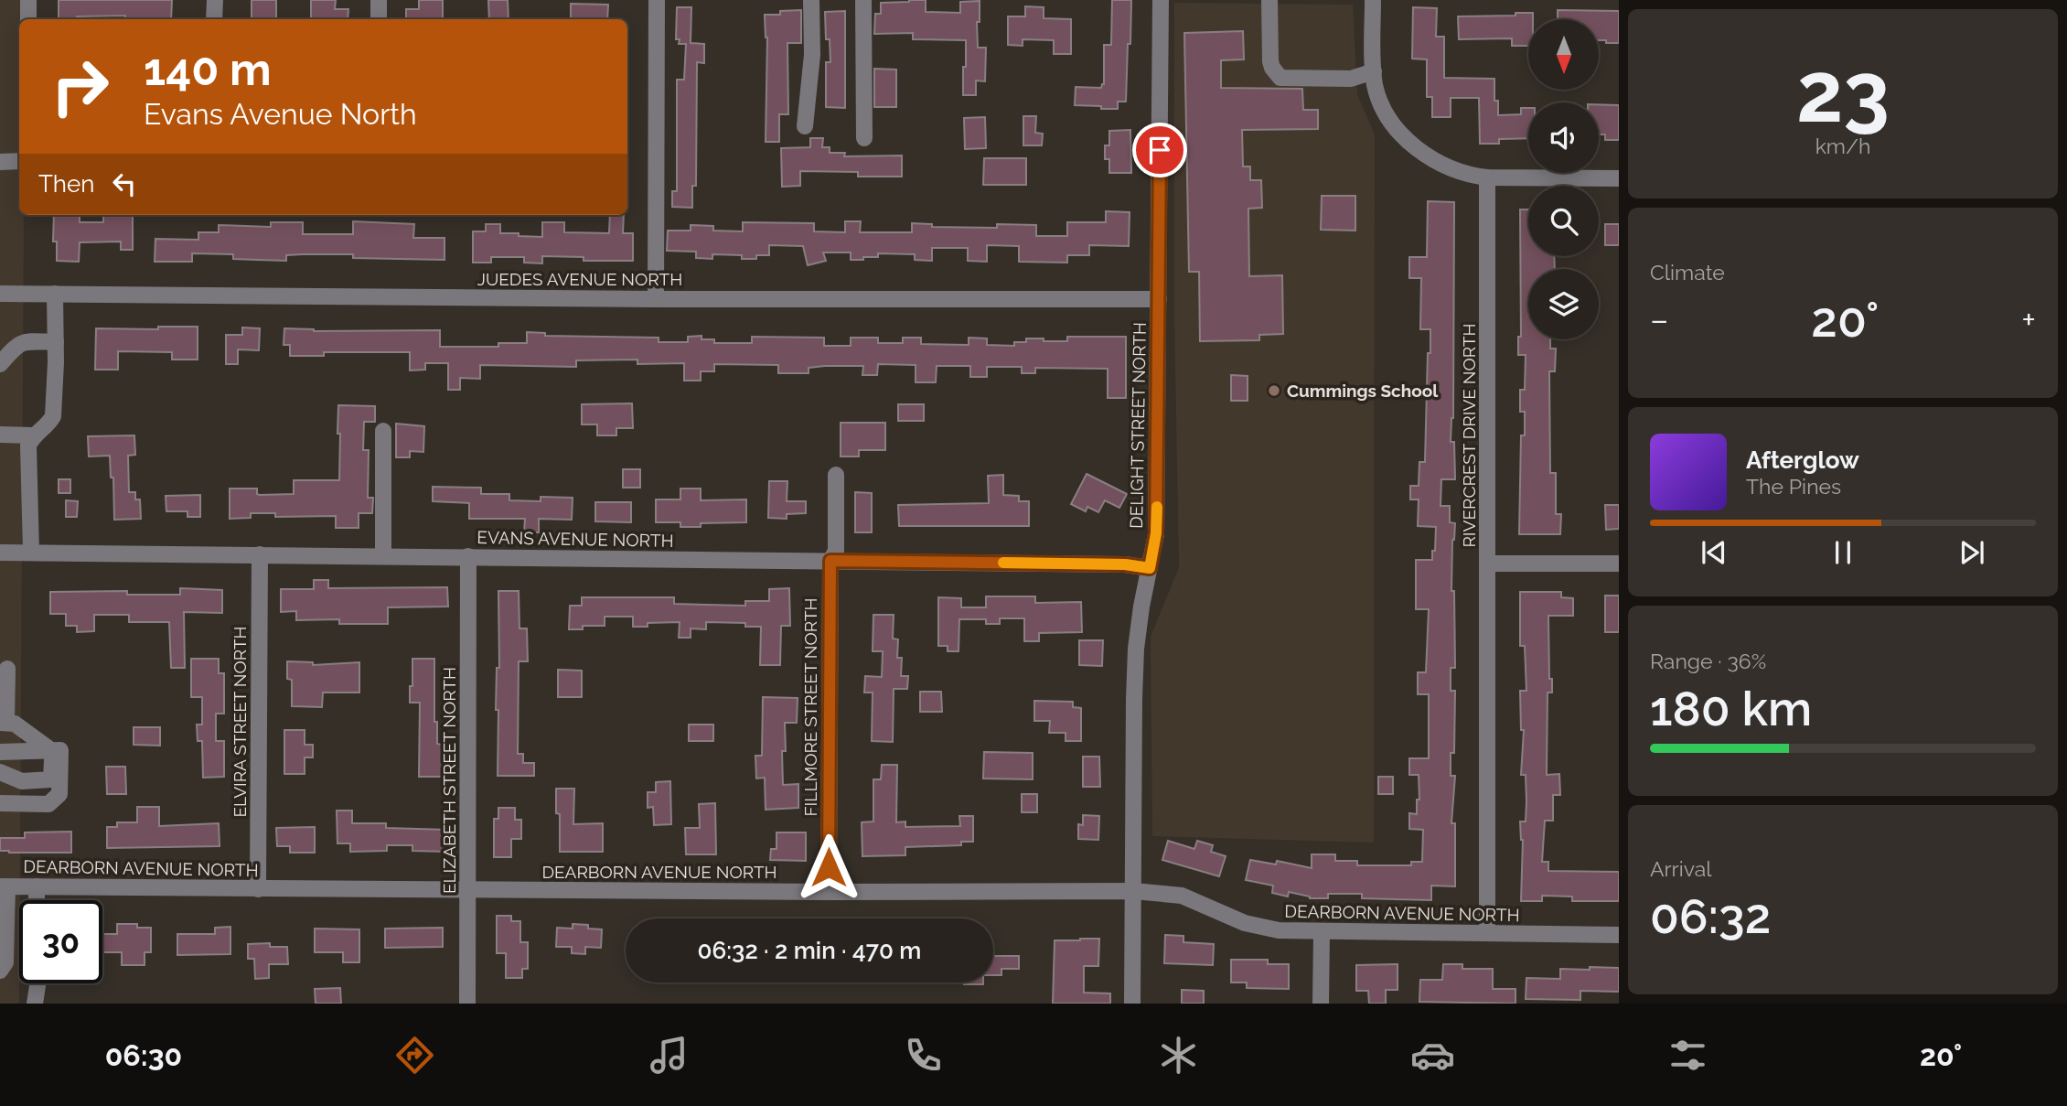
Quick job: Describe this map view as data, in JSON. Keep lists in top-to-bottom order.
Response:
{
  "streets": {
    "street": [
      "JUEDES AVENUE NORTH",
      "DELIGHT STREET NORTH",
      "RIVERCREST DRIVE NORTH",
      "EVANS AVENUE NORTH",
      "FILLMORE STREET NORTH",
      "ELVIRA STREET NORTH",
      "ELIZABETH STREET NORTH",
      "DEARBORN AVENUE NORTH"
    ]
  },
  "crossings": [
    ["JUEDES AVENUE NORTH", "DELIGHT STREET NORTH"],
    ["DELIGHT STREET NORTH", "EVANS AVENUE NORTH"],
    ["DELIGHT STREET NORTH", "DEARBORN AVENUE NORTH"],
    ["RIVERCREST DRIVE NORTH", "DEARBORN AVENUE NORTH"],
    ["EVANS AVENUE NORTH", "FILLMORE STREET NORTH"],
    ["EVANS AVENUE NORTH", "ELVIRA STREET NORTH"],
    ["EVANS AVENUE NORTH", "ELIZABETH STREET NORTH"],
    ["FILLMORE STREET NORTH", "DEARBORN AVENUE NORTH"],
    ["ELVIRA STREET NORTH", "DEARBORN AVENUE NORTH"],
    ["ELIZABETH STREET NORTH", "DEARBORN AVENUE NORTH"]
  ],
  "places": ["Cummings School"],
  "north": "bottom",
  "page": {
    "tile": [
      ["23", "km/h"],
      "Climate",
      ["Range · 36%", "180 km"],
      ["Arrival", "06:32"]
    ],
    "turn": ["140 m", "Evans Avenue North"],
    "then": "Then",
    "heat": ["−", "20°", "+"],
    "song": ["Afterglow", "The Pines"],
    "limit": "30",
    "trip": "06:32 · 2 min · 470 m",
    "tabs": ["06:30", "20°"]
  }
}
